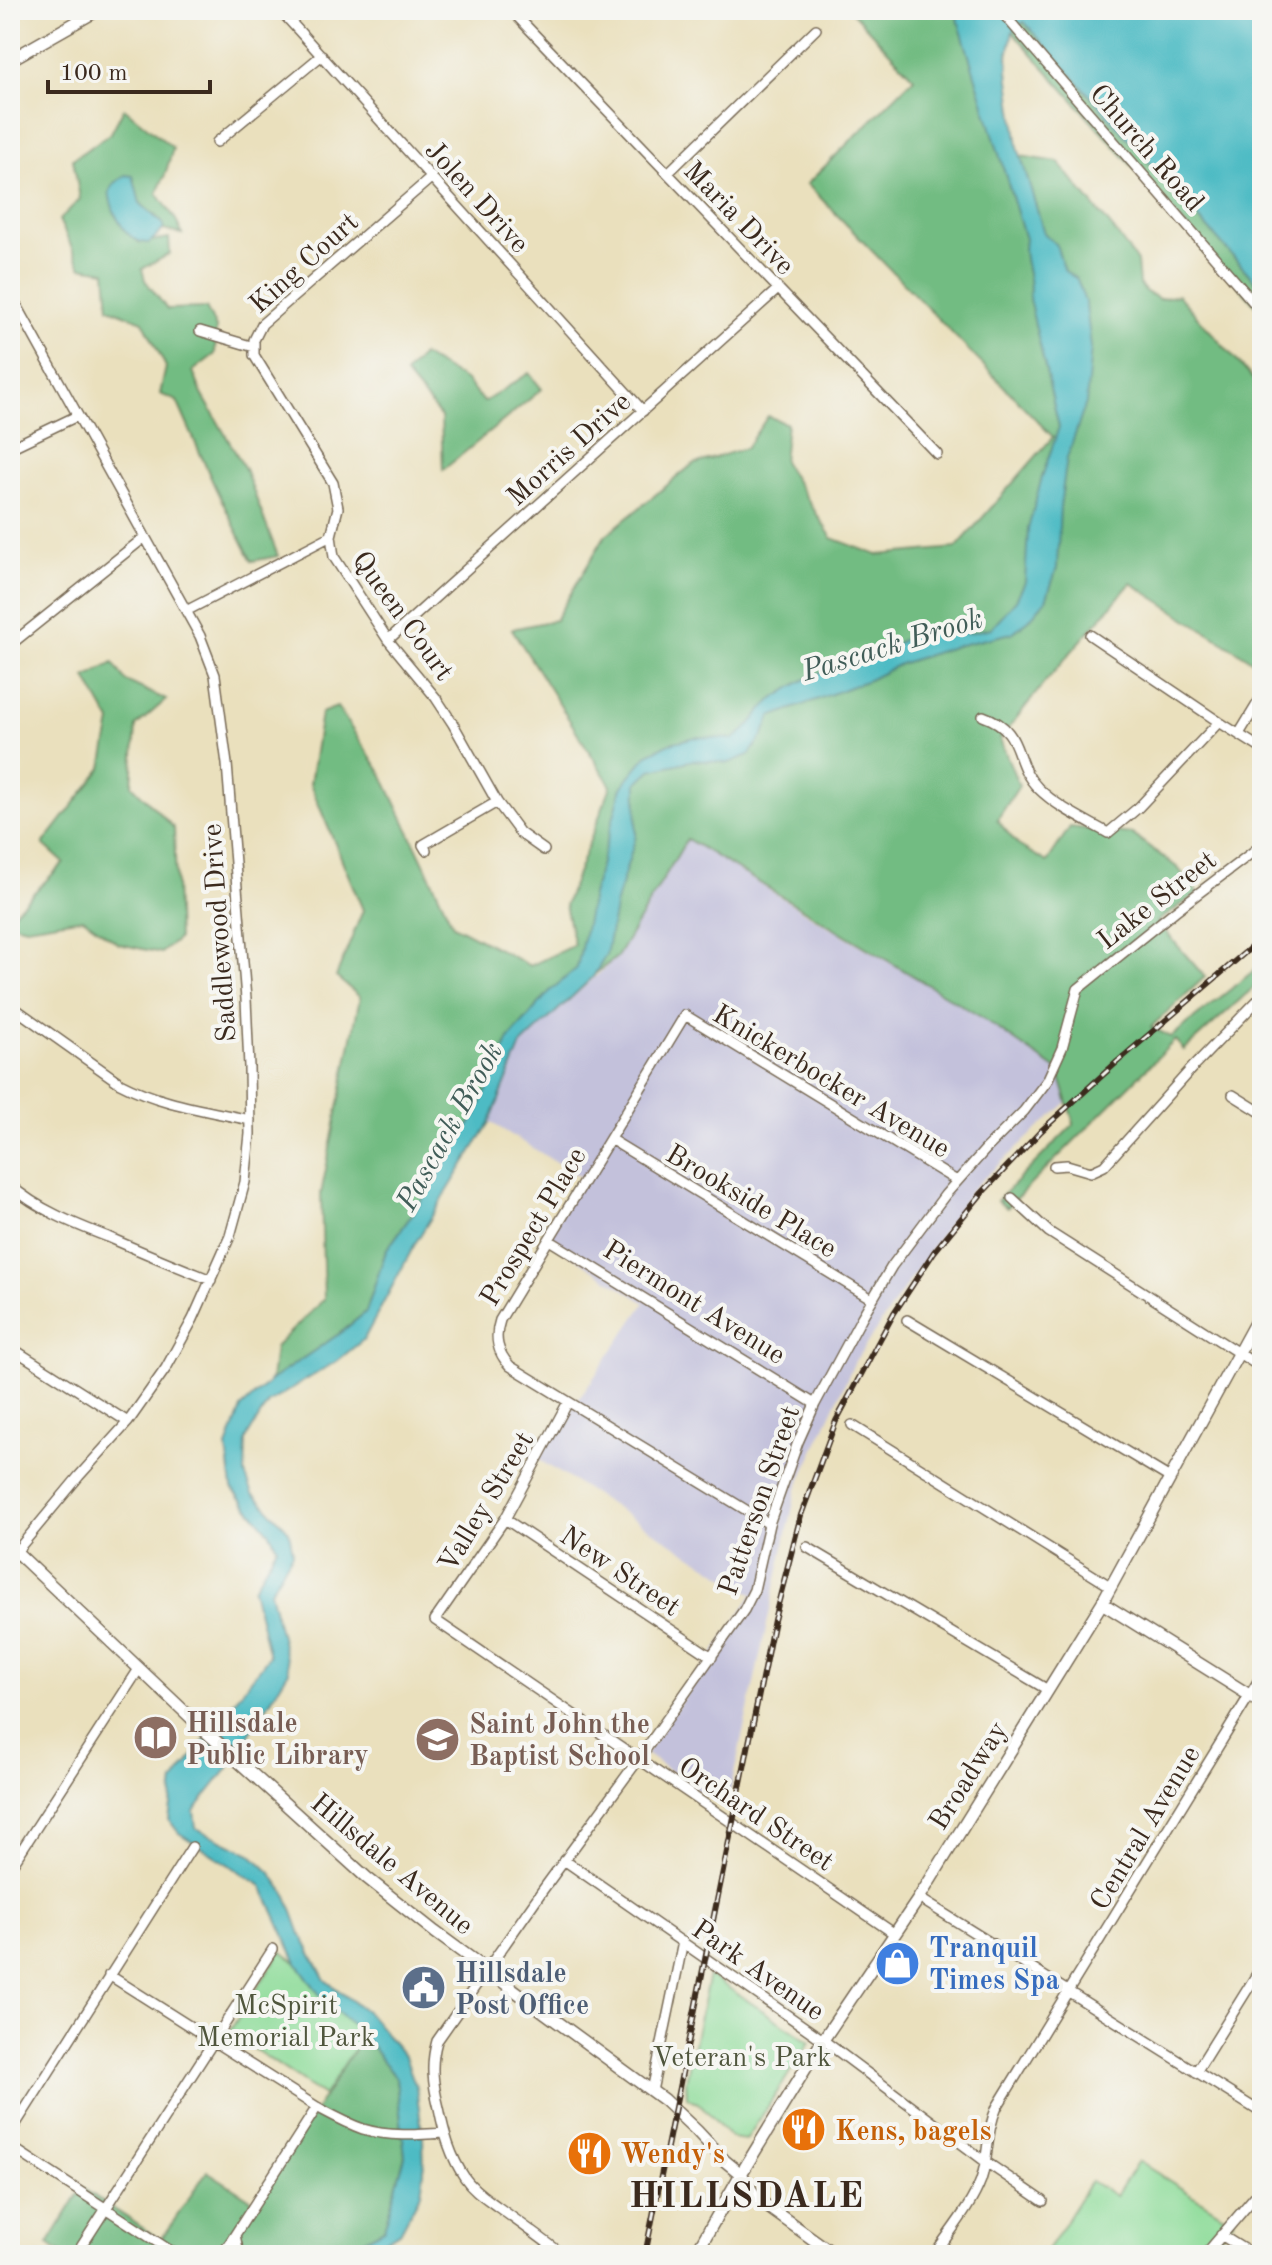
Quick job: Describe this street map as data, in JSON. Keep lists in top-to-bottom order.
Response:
{
  "streets": {
    "street": [
      "Church Road",
      "Jolen Drive",
      "Maria Drive",
      "King Court",
      "Morris Drive",
      "Queen Court",
      "Lake Street",
      "Saddlewood Drive",
      "Knickerbocker Avenue",
      "Brookside Place",
      "Prospect Place",
      "Piermont Avenue",
      "Patterson Street",
      "Valley Street",
      "New Street",
      "Broadway",
      "Orchard Street",
      "Central Avenue",
      "Hillsdale Avenue",
      "Park Avenue"
    ]
  },
  "crossings": [
    ["Jolen Drive", "King Court"],
    ["Jolen Drive", "Morris Drive"],
    ["Maria Drive", "Morris Drive"],
    ["King Court", "Queen Court"],
    ["Morris Drive", "Queen Court"],
    ["Lake Street", "Patterson Street"],
    ["Saddlewood Drive", "Hillsdale Avenue"],
    ["Knickerbocker Avenue", "Prospect Place"],
    ["Knickerbocker Avenue", "Patterson Street"],
    ["Brookside Place", "Prospect Place"],
    ["Brookside Place", "Patterson Street"],
    ["Prospect Place", "Piermont Avenue"],
    ["Prospect Place", "Patterson Street"],
    ["Prospect Place", "Valley Street"],
    ["Piermont Avenue", "Patterson Street"],
    ["Patterson Street", "New Street"],
    ["Patterson Street", "Orchard Street"],
    ["Patterson Street", "Hillsdale Avenue"],
    ["Patterson Street", "Park Avenue"],
    ["Valley Street", "New Street"],
    ["Valley Street", "Orchard Street"],
    ["Broadway", "Orchard Street"],
    ["Broadway", "Hillsdale Avenue"],
    ["Broadway", "Park Avenue"],
    ["Central Avenue", "Park Avenue"]
  ],
  "districts": ["HILLSDALE"],
  "water": ["Pascack Brook"],
  "parks": ["McSpirit Memorial Park", "Veteran's Park"],
  "places": {
    "library": ["Hillsdale Public Library"],
    "school or university": ["Saint John the Baptist School"],
    "shop": ["Tranquil Times Spa"],
    "public building": ["Hillsdale Post Office"],
    "restaurant": ["Kens, bagels", "Wendy's"]
  },
  "scale_bar": "100 m"
}
